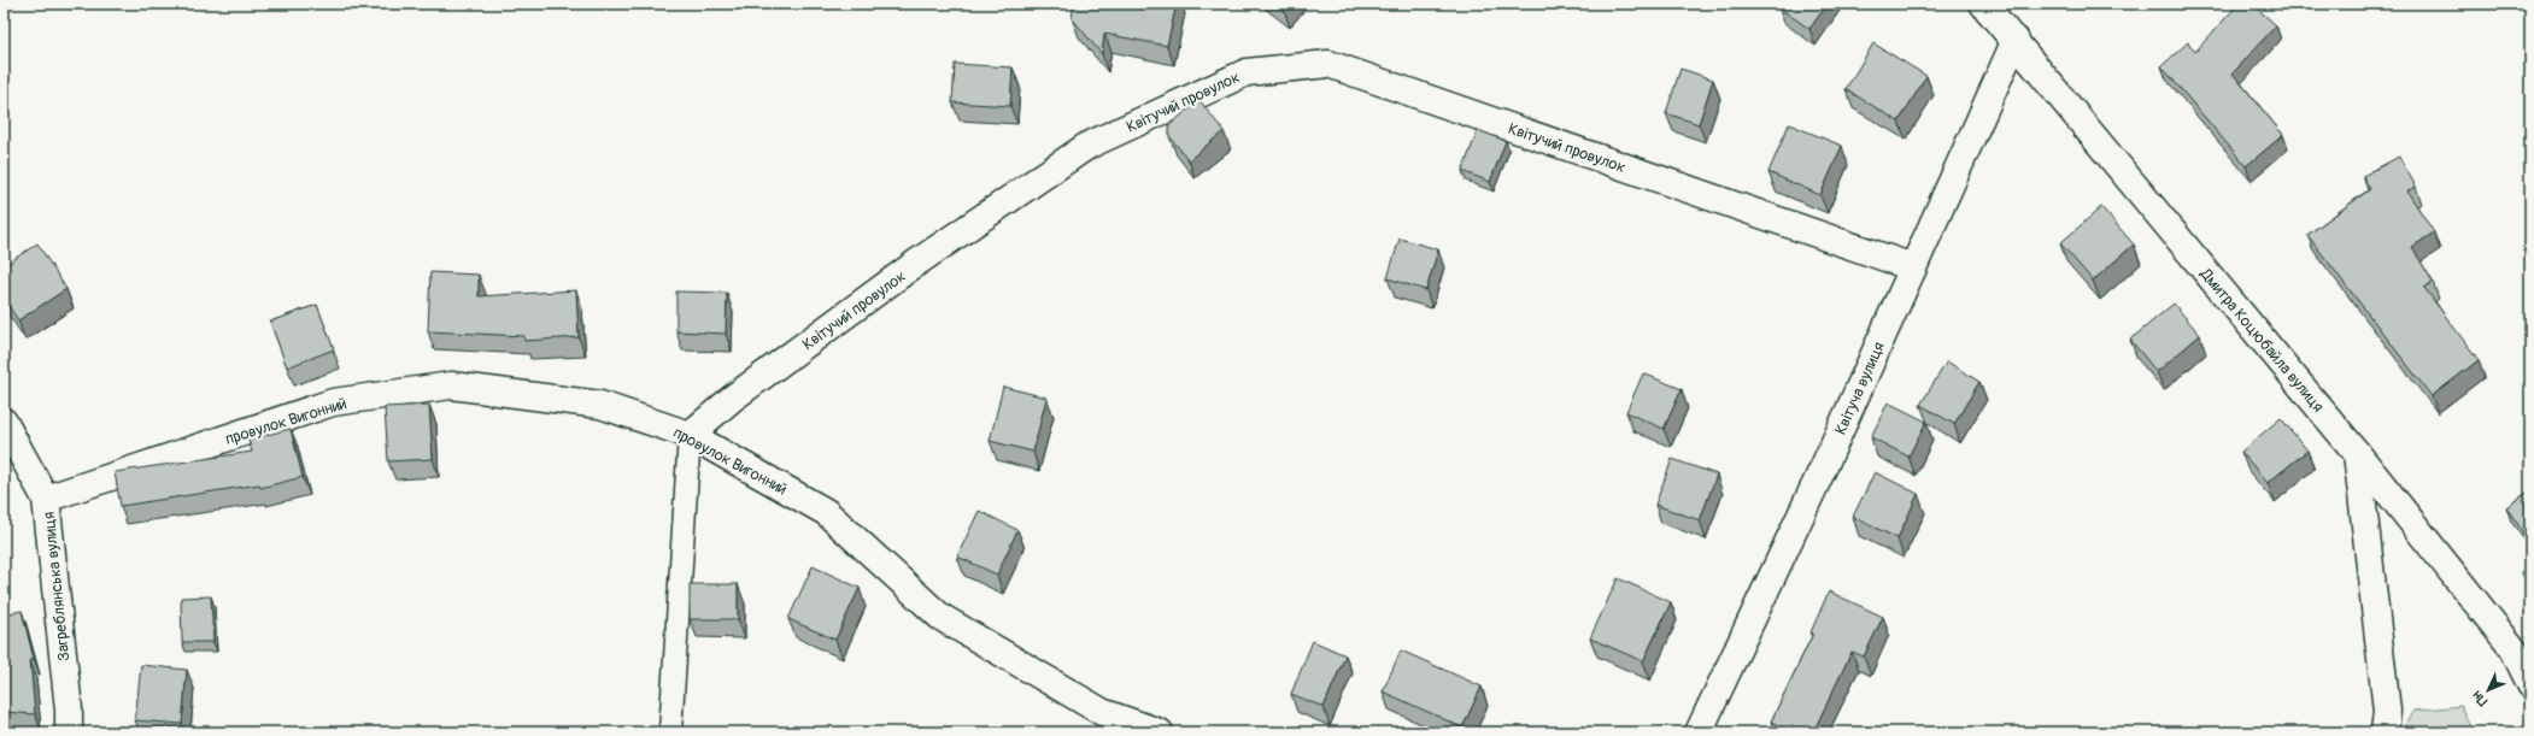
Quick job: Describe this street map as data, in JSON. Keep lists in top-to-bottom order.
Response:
{
  "streets": {
    "street": [
      "Квітучий провулок",
      "Дмитра Коцюбайла вулиця",
      "Квітуча вулиця",
      "провулок Вигонний",
      "Загреблянська вулиця"
    ]
  },
  "crossings": [
    ["Квітучий провулок", "Квітуча вулиця"],
    ["Квітучий провулок", "провулок Вигонний"],
    ["Дмитра Коцюбайла вулиця", "Квітуча вулиця"],
    ["провулок Вигонний", "Загреблянська вулиця"]
  ],
  "north": "bottom left"
}
